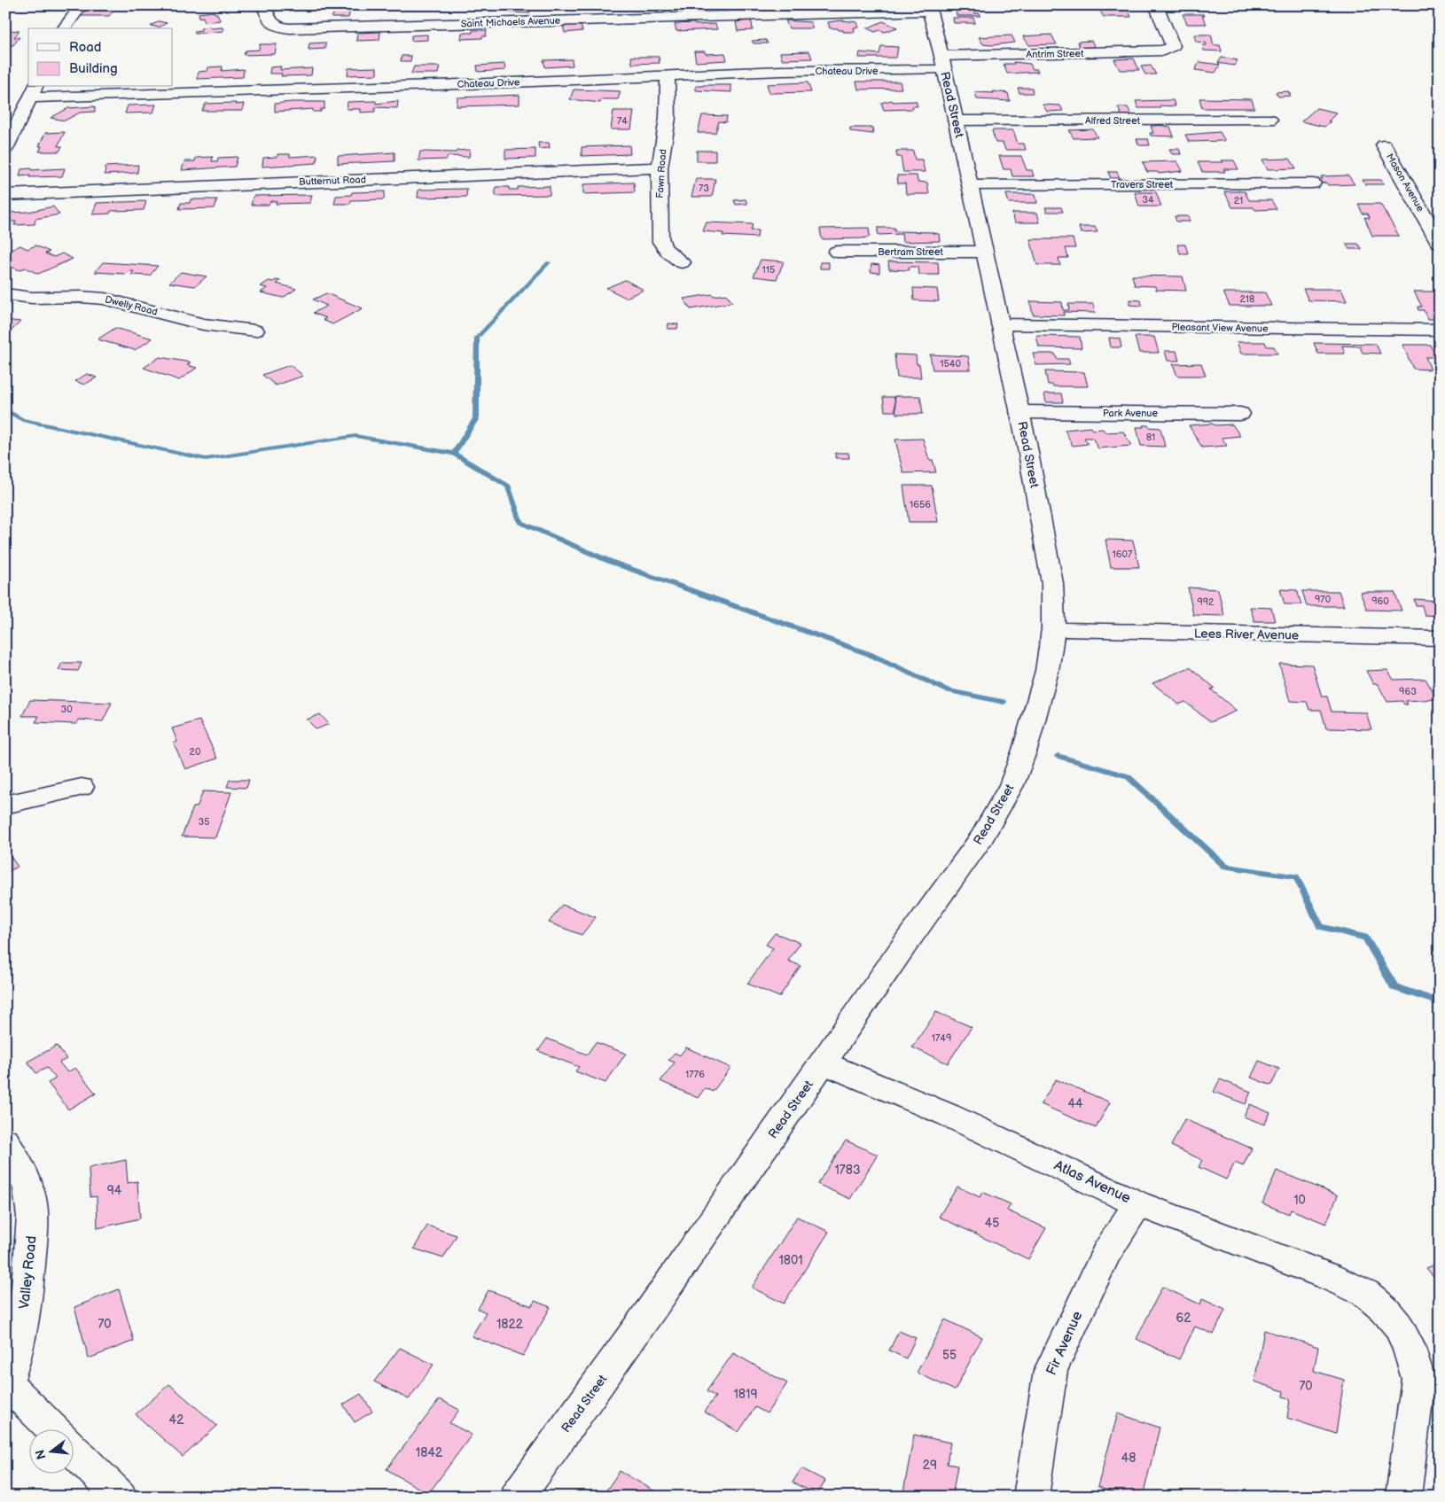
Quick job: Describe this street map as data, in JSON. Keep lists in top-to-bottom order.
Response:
{
  "streets": {
    "street": [
      "Saint Michaels Avenue",
      "Antrim Street",
      "Chateau Drive",
      "Read Street",
      "Alfred Street",
      "Fawn Road",
      "Butternut Road",
      "Mason Avenue",
      "Travers Street",
      "Bertram Street",
      "Dwelly Road",
      "Pleasant View Avenue",
      "Park Avenue",
      "Lees River Avenue",
      "Atlas Avenue",
      "Valley Road",
      "Fir Avenue"
    ]
  },
  "crossings": [
    ["Saint Michaels Avenue", "Read Street"],
    ["Antrim Street", "Chateau Drive"],
    ["Antrim Street", "Read Street"],
    ["Chateau Drive", "Read Street"],
    ["Chateau Drive", "Fawn Road"],
    ["Read Street", "Alfred Street"],
    ["Read Street", "Travers Street"],
    ["Read Street", "Bertram Street"],
    ["Read Street", "Pleasant View Avenue"],
    ["Read Street", "Park Avenue"],
    ["Read Street", "Lees River Avenue"],
    ["Read Street", "Atlas Avenue"],
    ["Fawn Road", "Butternut Road"],
    ["Atlas Avenue", "Fir Avenue"]
  ],
  "house_numbers": [
    "74",
    "73",
    "34",
    "21",
    "115",
    "218",
    "1540",
    "81",
    "1656",
    "1607",
    "970",
    "960",
    "992",
    "963",
    "30",
    "20",
    "35",
    "1749",
    "1776",
    "44",
    "1783",
    "94",
    "10",
    "45",
    "1801",
    "62",
    "70",
    "1822",
    "55",
    "70",
    "1819",
    "42",
    "1842",
    "48",
    "29"
  ],
  "legend": ["Road", "Building"],
  "north": "left"
}
